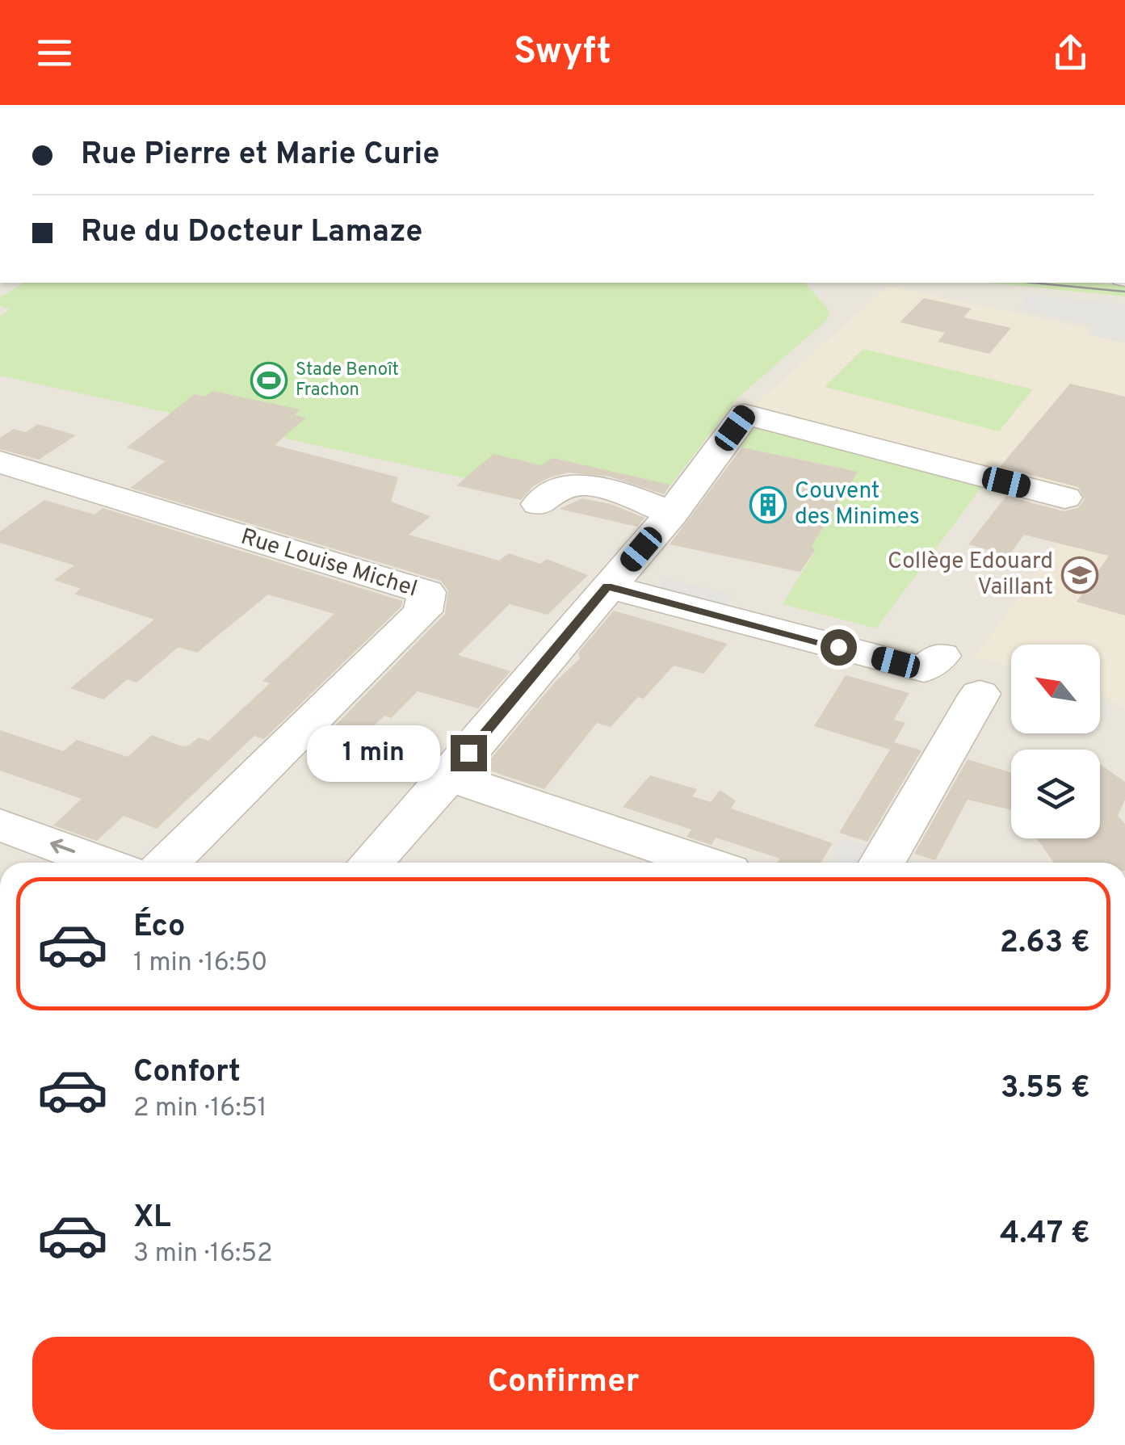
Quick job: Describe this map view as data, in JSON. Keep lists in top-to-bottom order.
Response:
{
  "streets": {
    "street": ["Rue Louise Michel"]
  },
  "places": {
    "sports": ["Stade Benoît Frachon"],
    "building": ["Couvent des Minimes"],
    "school or university": ["Collège Edouard Vaillant"]
  },
  "north": "top left",
  "page": {
    "header": "Swyft",
    "banner": ["Rue Pierre et Marie Curie", "Rue du Docteur Lamaze"],
    "bubble": "1 min",
    "list": [
      {
        "name": "Éco",
        "note": "1 min · 16:50",
        "value": "2.63 €"
      },
      {
        "name": "Confort",
        "note": "2 min · 16:51",
        "value": "3.55 €"
      },
      {
        "name": "XL",
        "note": "3 min · 16:52",
        "value": "4.47 €"
      }
    ],
    "buttons": "Confirmer"
  }
}
